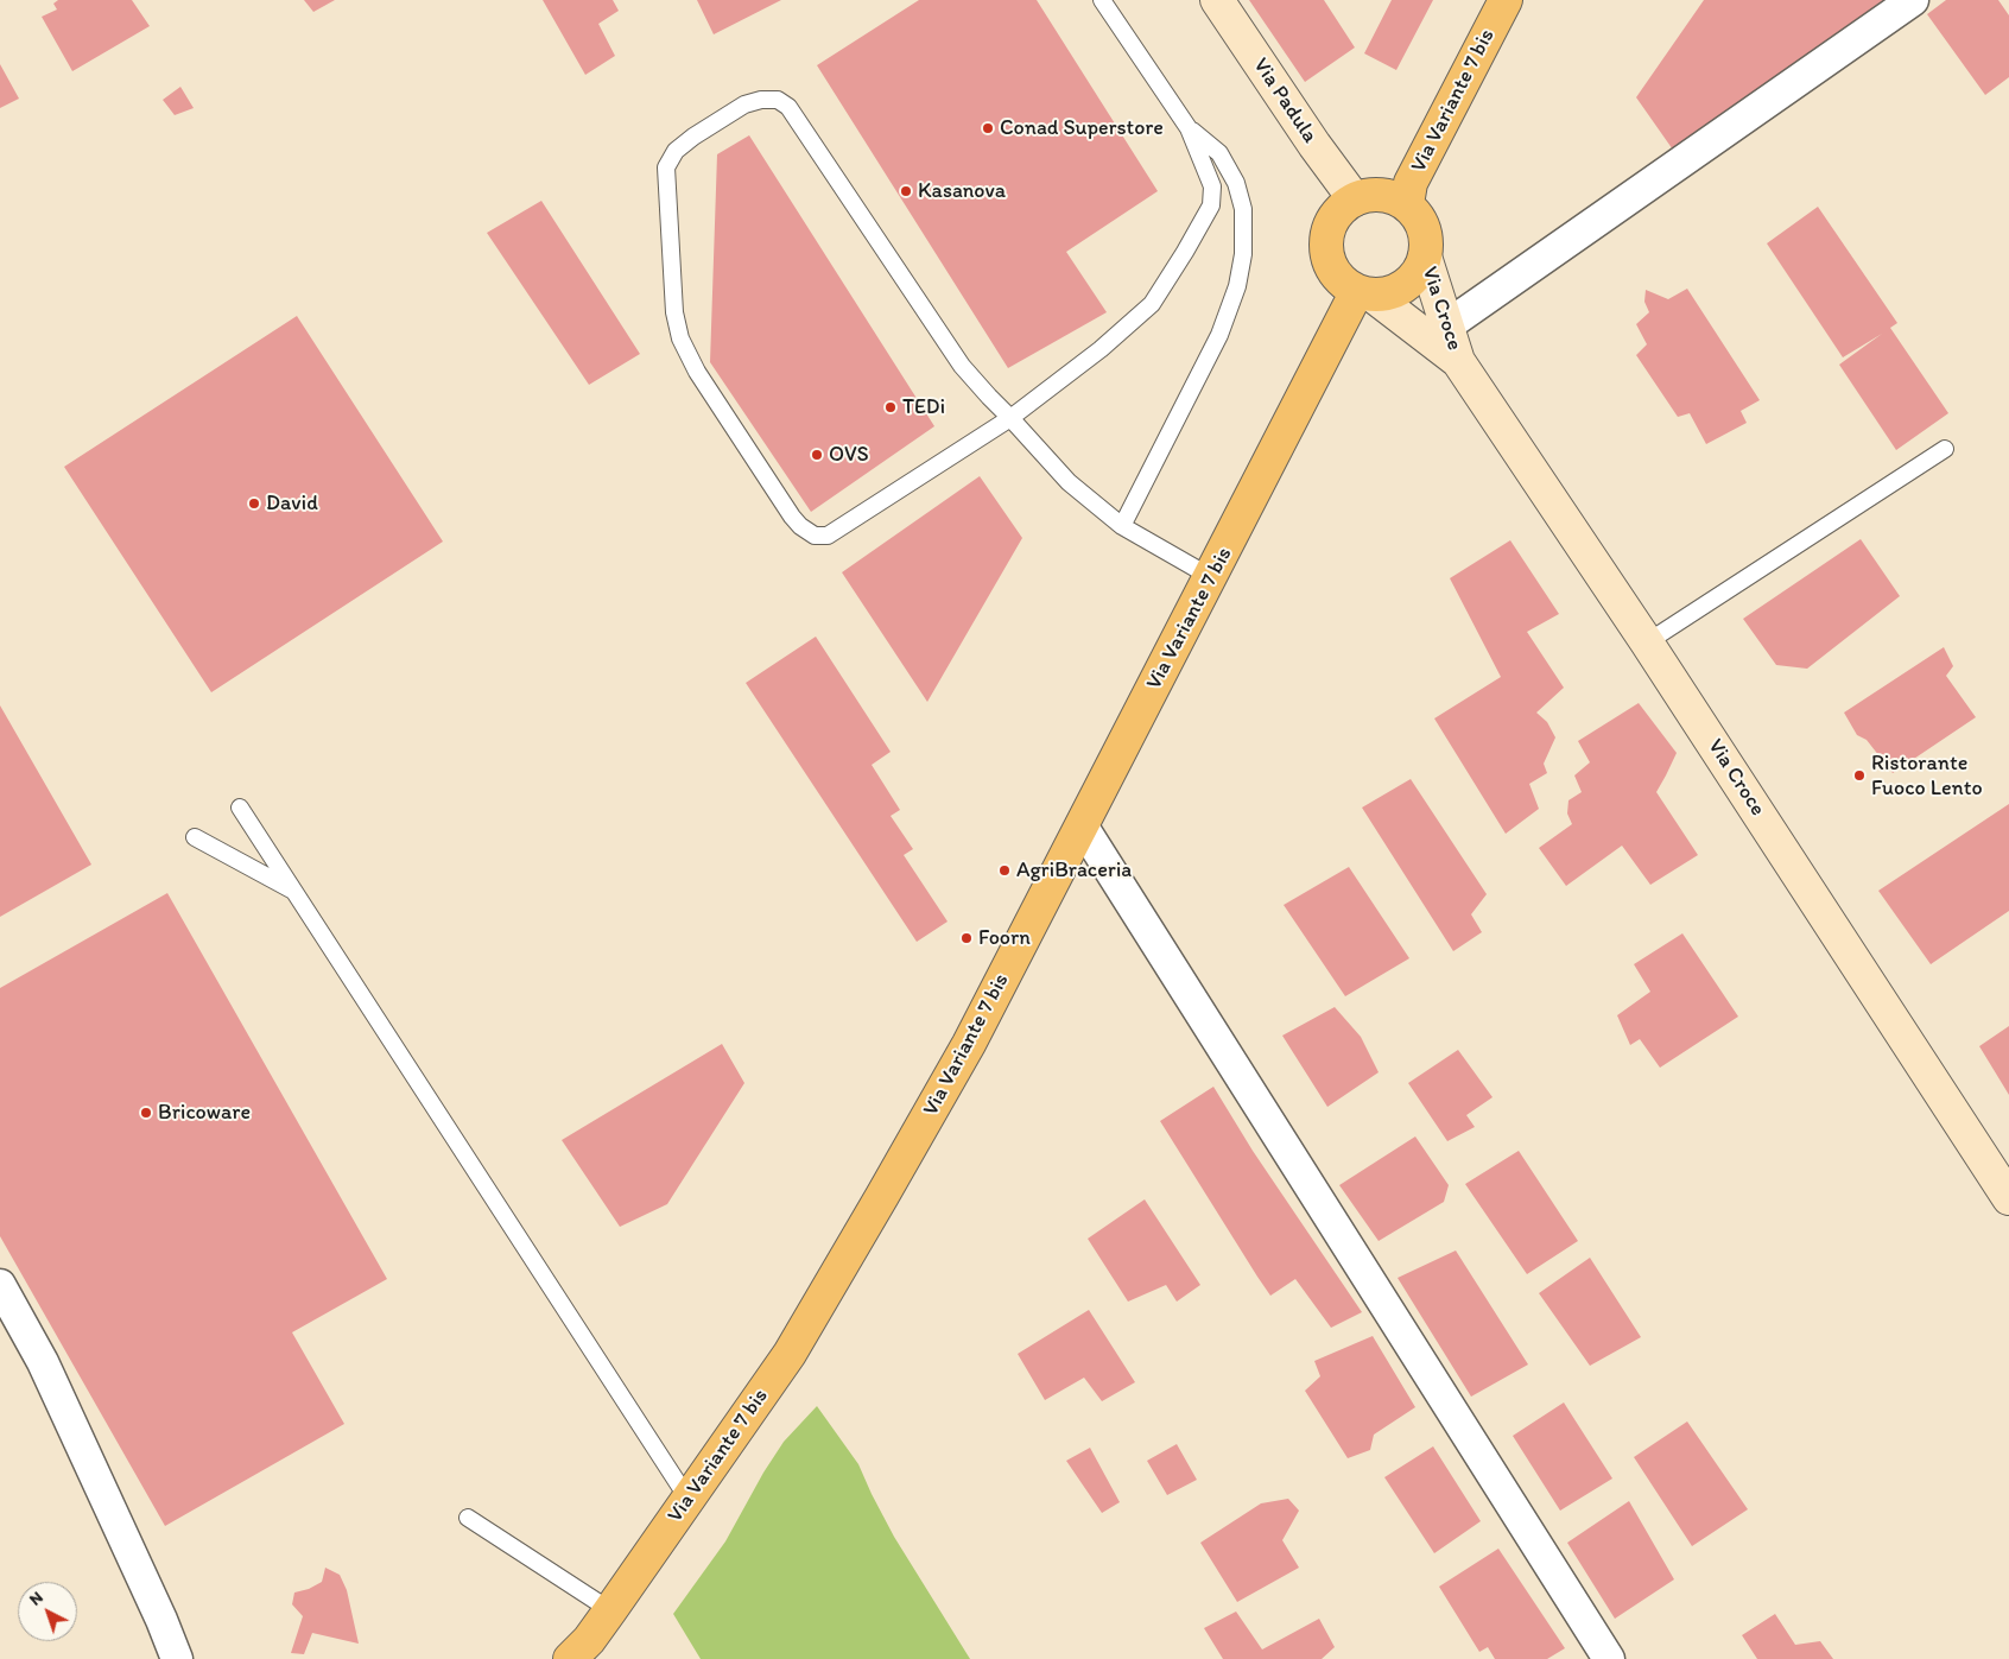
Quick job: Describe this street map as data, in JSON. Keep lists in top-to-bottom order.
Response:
{
  "streets": {
    "main road": ["Via Variante 7 bis"],
    "street": ["Via Padula", "Via Croce"]
  },
  "crossings": [
    ["Via Padula", "Via Variante 7 bis"],
    ["Via Padula", "Via Croce"],
    ["Via Variante 7 bis", "Via Croce"]
  ],
  "places": [
    "Conad Superstore",
    "Kasanova",
    "TEDi",
    "OVS",
    "David",
    "Ristorante Fuoco Lento",
    "AgriBraceria",
    "Foorn",
    "Bricoware"
  ],
  "north": "top left"
}
